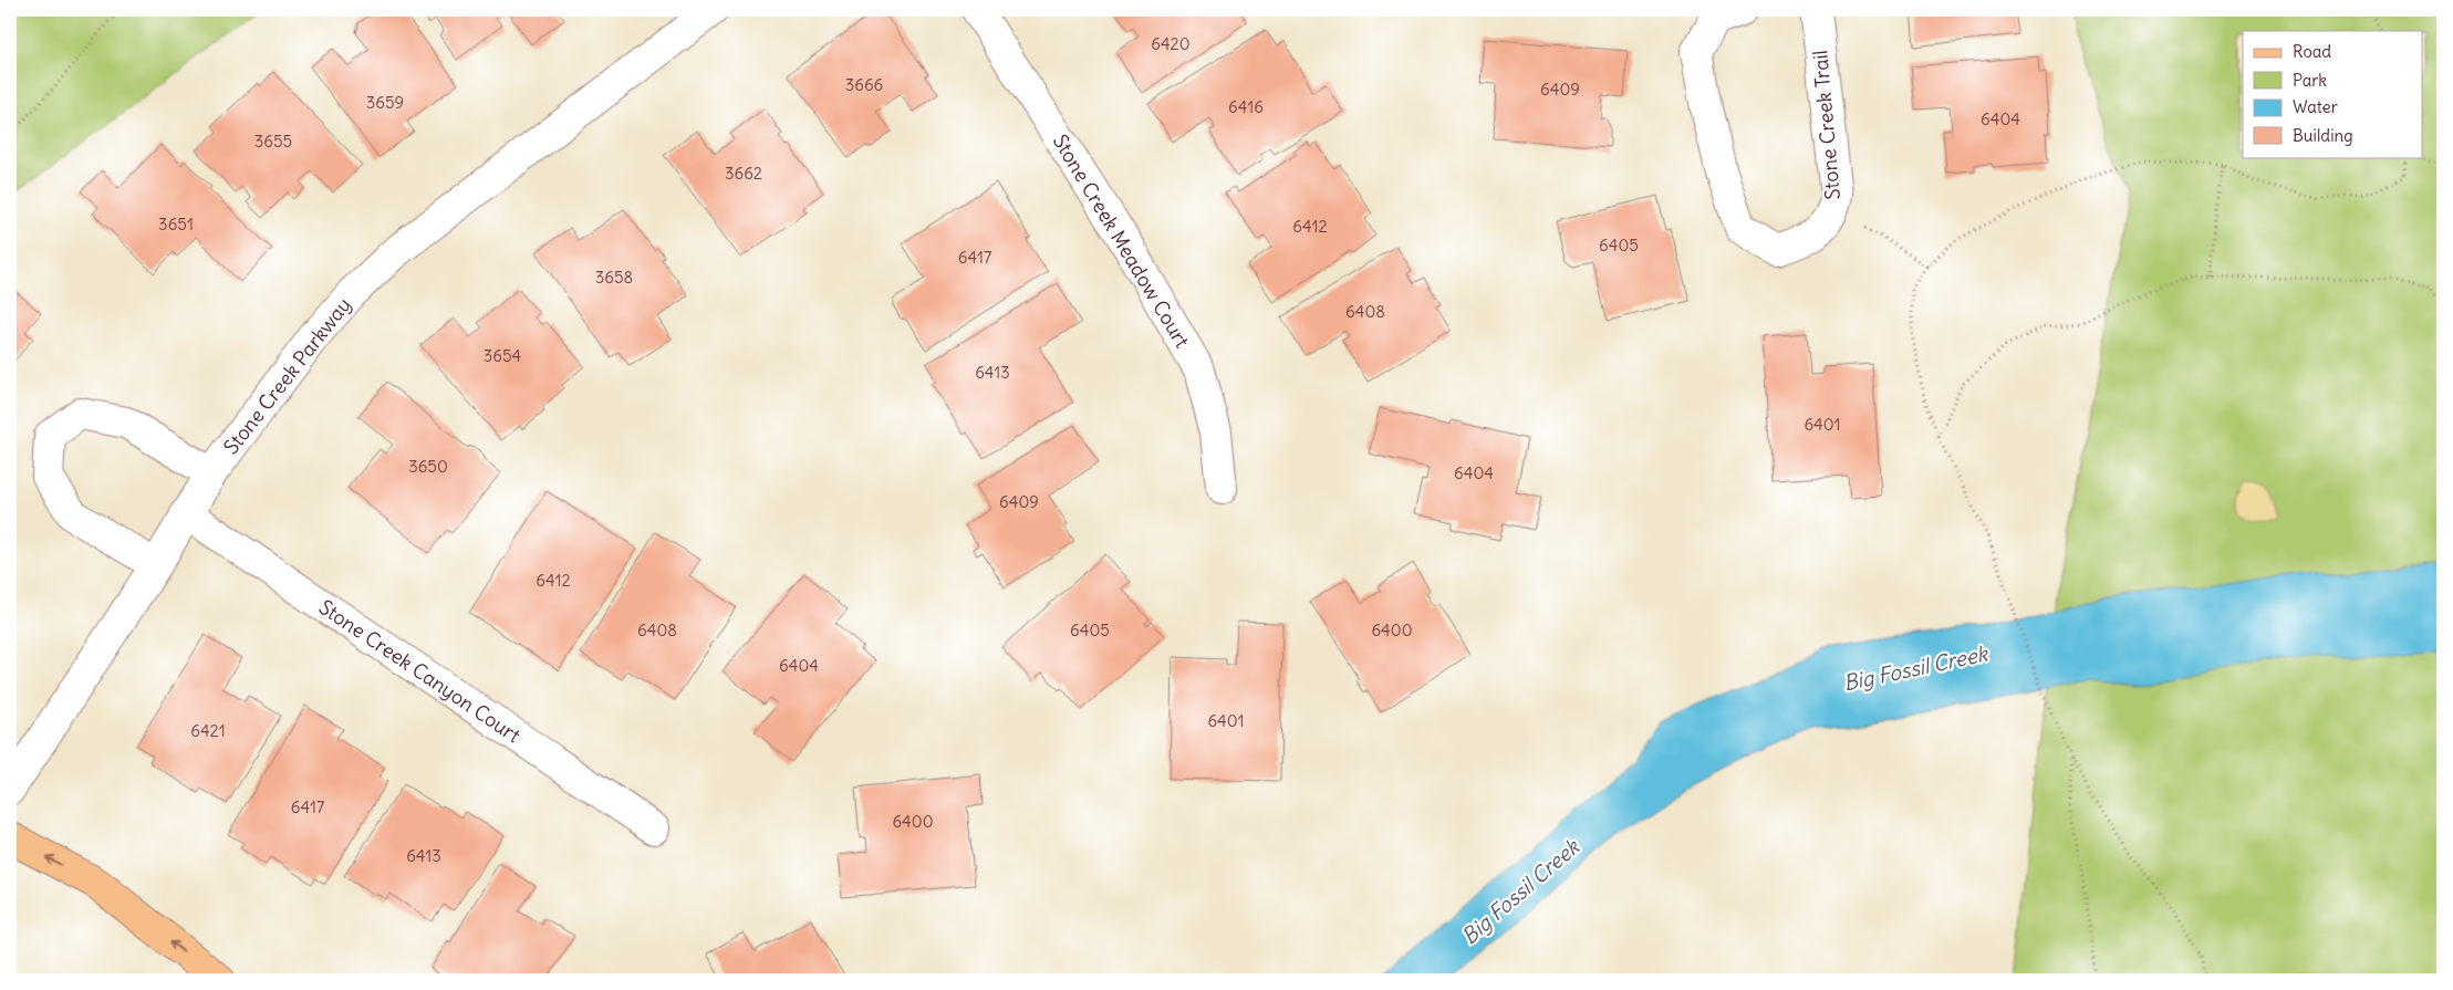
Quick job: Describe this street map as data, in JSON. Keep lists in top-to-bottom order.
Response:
{
  "streets": {
    "street": [
      "Stone Creek Trail",
      "Stone Creek Meadow Court",
      "Stone Creek Parkway",
      "Stone Creek Canyon Court"
    ]
  },
  "crossings": [
    ["Stone Creek Parkway", "Stone Creek Canyon Court"]
  ],
  "water": ["Big Fossil Creek"],
  "house_numbers": [
    "6420",
    "3666",
    "6409",
    "3659",
    "6416",
    "6404",
    "3655",
    "3662",
    "3651",
    "6412",
    "6405",
    "6417",
    "3658",
    "6408",
    "3654",
    "6413",
    "6401",
    "3650",
    "6404",
    "6409",
    "6412",
    "6408",
    "6405",
    "6400",
    "6404",
    "6401",
    "6421",
    "6417",
    "6400",
    "6413"
  ],
  "legend": [
    "Road",
    "Park",
    "Water",
    "Building"
  ]
}
